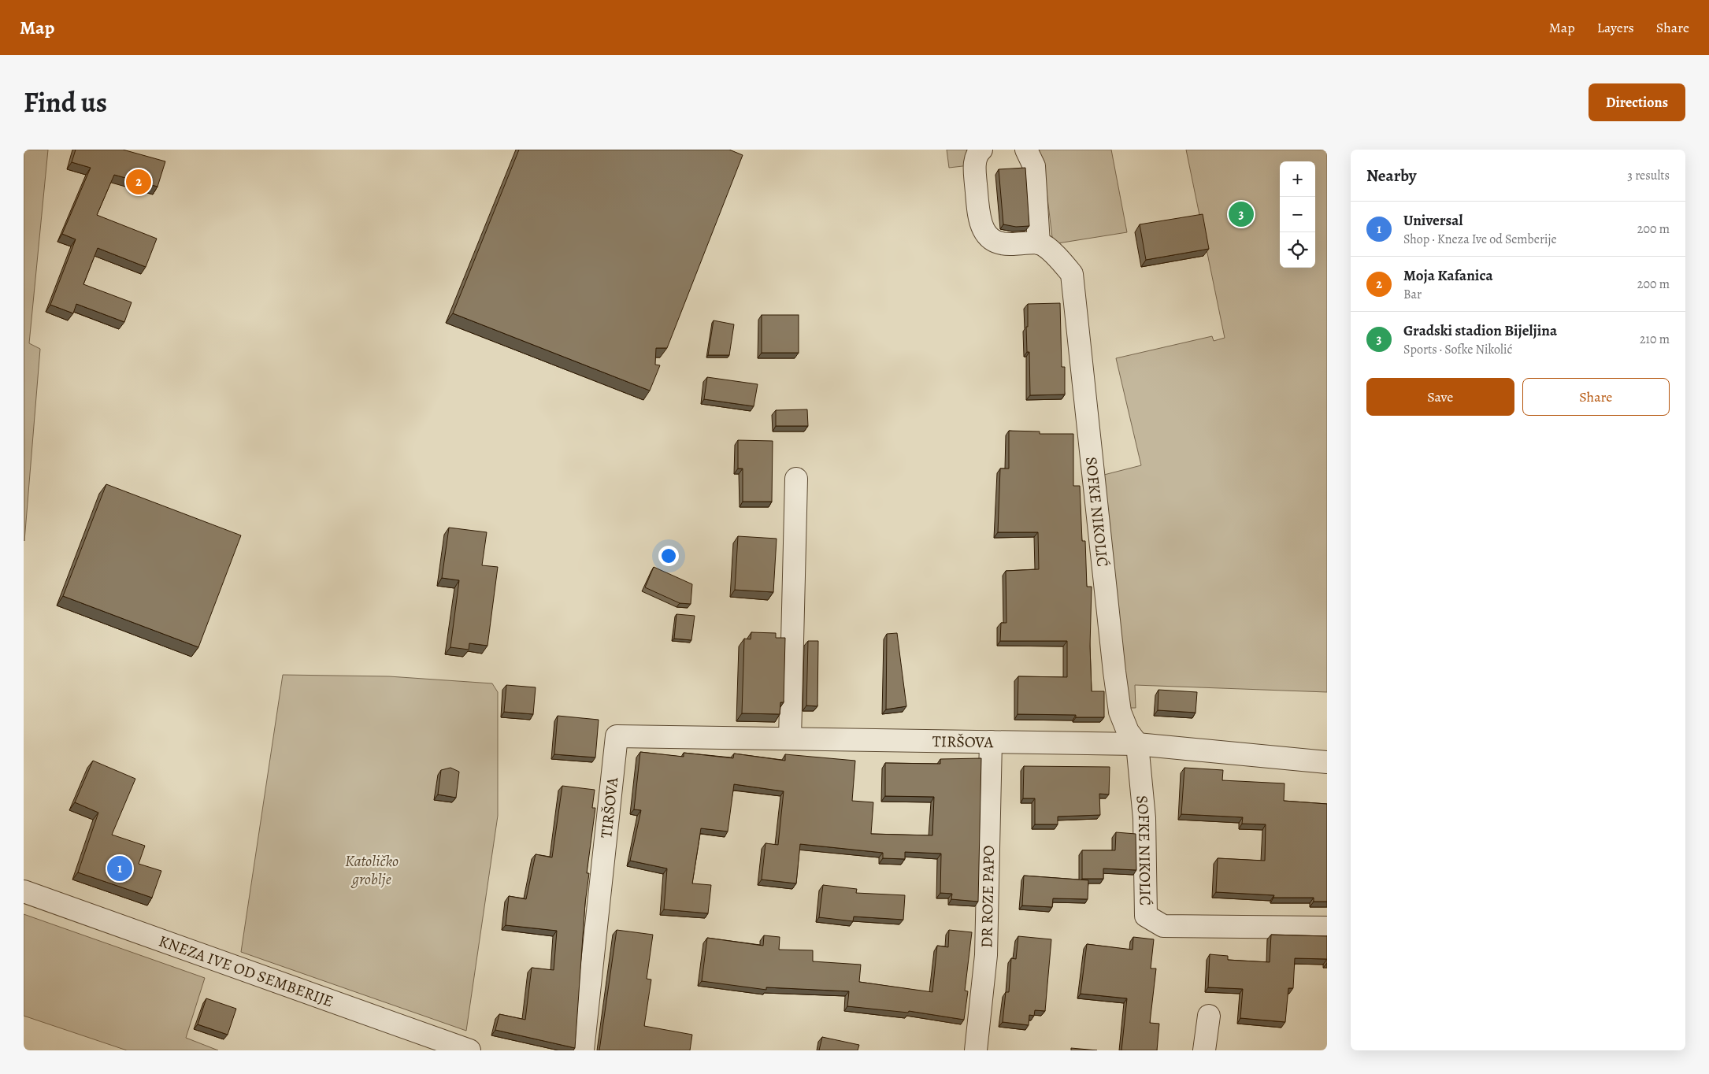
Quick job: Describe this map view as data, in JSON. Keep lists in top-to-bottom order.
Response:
{
  "streets": {
    "street": [
      "SOFKE NIKOLIĆ",
      "TIRŠOVA",
      "DR ROZE PAPO",
      "KNEZA IVE OD SEMBERIJE"
    ]
  },
  "crossings": [
    ["SOFKE NIKOLIĆ", "TIRŠOVA"],
    ["TIRŠOVA", "DR ROZE PAPO"]
  ],
  "parks": ["Katoličko groblje"],
  "page": {
    "header": "Map",
    "nav": ["Map", "Layers", "Share"],
    "title": "Find us",
    "buttons": [
      "Directions",
      ["Save", "Share"]
    ],
    "heading": ["Nearby", "3 results"],
    "map_buttons": ["+", "−"],
    "pins": ["2", "3", "1"],
    "list": [
      {
        "mark": "1",
        "name": "Universal",
        "note": "Shop · Kneza Ive od Semberije",
        "value": "200 m"
      },
      {
        "mark": "2",
        "name": "Moja Kafanica",
        "note": "Bar",
        "value": "200 m"
      },
      {
        "mark": "3",
        "name": "Gradski stadion Bijeljina",
        "note": "Sports · Sofke Nikolić",
        "value": "210 m"
      }
    ]
  }
}
